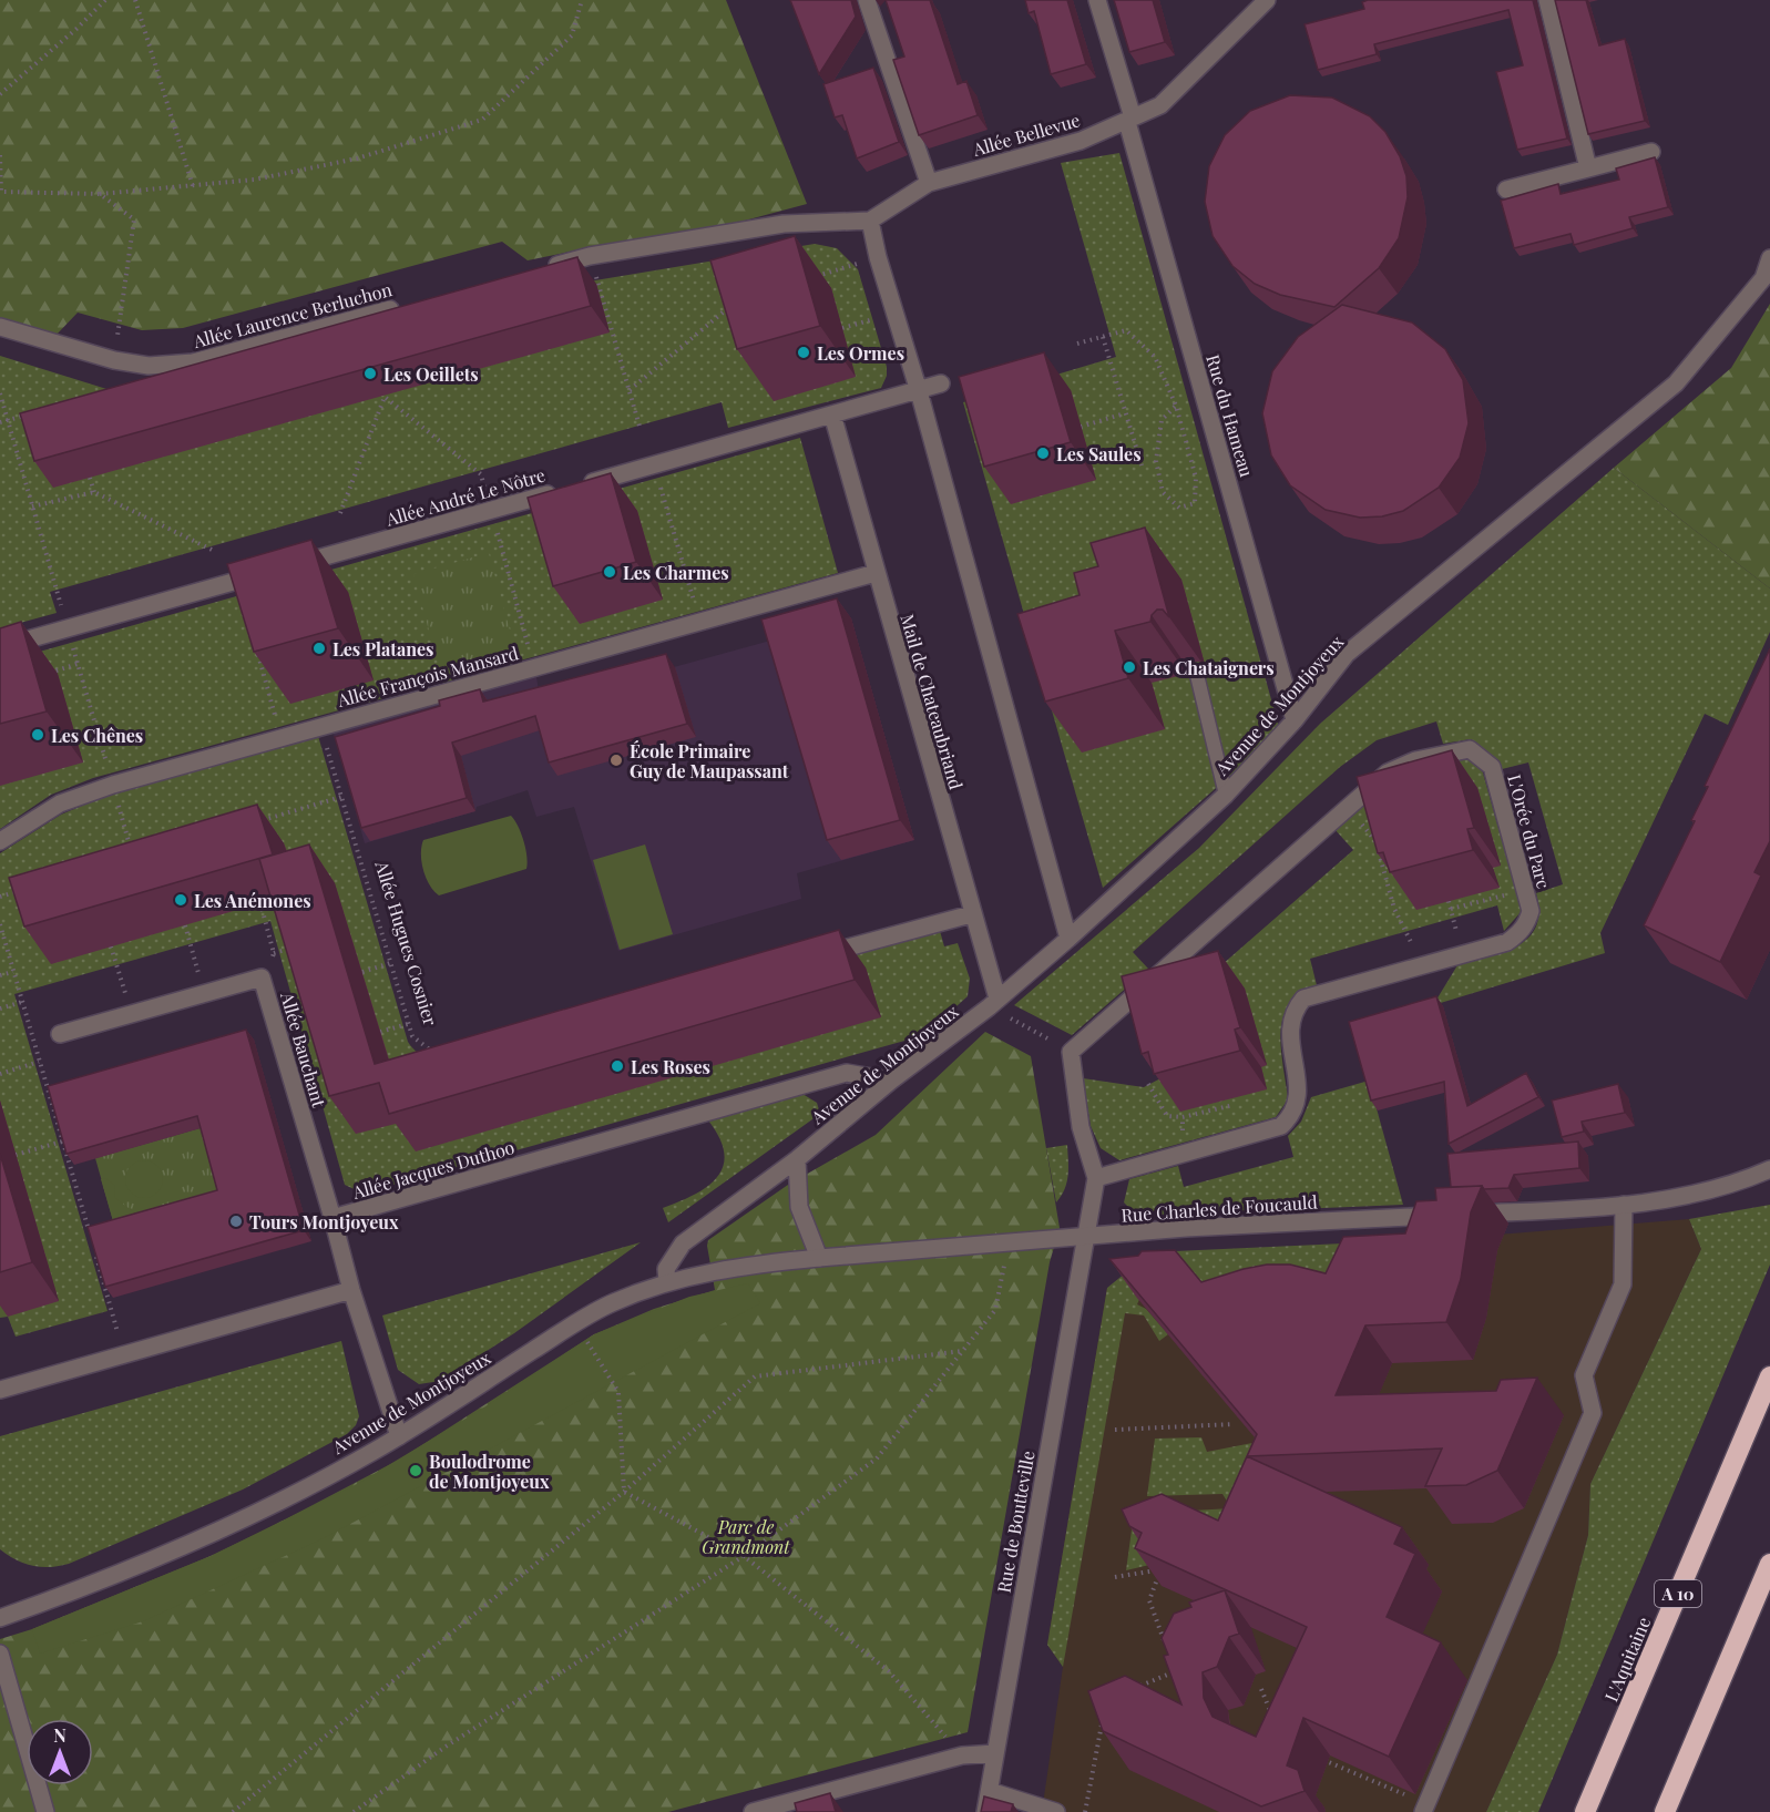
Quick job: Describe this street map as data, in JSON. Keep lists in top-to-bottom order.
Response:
{
  "streets": {
    "highway": ["A 10", "L'Aquitaine"],
    "street": [
      "Allée Bellevue",
      "Allée Laurence Berluchon",
      "Rue du Hameau",
      "Allée André Le Nôtre",
      "Allée François Mansard",
      "Mail de Chateaubriand",
      "Avenue de Montjoyeux",
      "L'Orée du Parc",
      "Allée Bauchant",
      "Allée Jacques Duthoo",
      "Rue Charles de Foucauld",
      "Rue de Boutteville"
    ],
    "path": ["Allée Hugues Cosnier"]
  },
  "crossings": [
    ["Allée Bellevue", "Rue du Hameau"],
    ["Rue du Hameau", "Avenue de Montjoyeux"],
    ["Allée André Le Nôtre", "Mail de Chateaubriand"],
    ["Allée François Mansard", "Mail de Chateaubriand"],
    ["Allée François Mansard", "Allée Hugues Cosnier"],
    ["Mail de Chateaubriand", "Avenue de Montjoyeux"],
    ["Avenue de Montjoyeux", "Allée Jacques Duthoo"],
    ["Avenue de Montjoyeux", "Rue Charles de Foucauld"],
    ["Allée Bauchant", "Allée Jacques Duthoo"],
    ["Rue Charles de Foucauld", "Rue de Boutteville"]
  ],
  "parks": ["Parc de Grandmont"],
  "places": [
    "Les Ormes",
    "Les Oeillets",
    "Les Saules",
    "Les Charmes",
    "Les Platanes",
    "Les Chataigners",
    "Les Chênes",
    "École Primaire Guy de Maupassant",
    "Les Anémones",
    "Les Roses",
    "Tours Montjoyeux",
    "Boulodrome de Montjoyeux"
  ],
  "north": "top"
}
